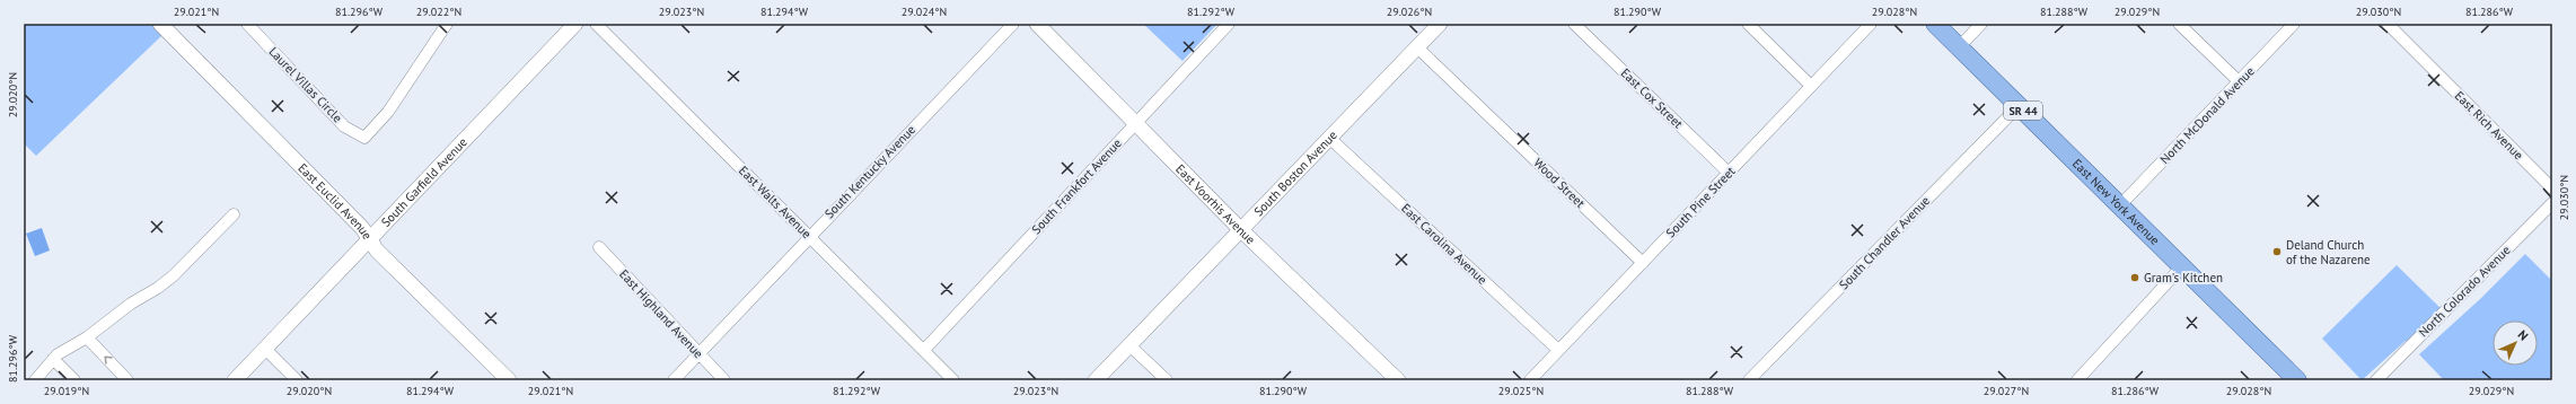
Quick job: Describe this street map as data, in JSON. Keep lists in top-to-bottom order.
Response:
{
  "streets": {
    "main road": ["SR 44", "East New York Avenue"],
    "street": [
      "Laurel Villas Circle",
      "East Cox Street",
      "North McDonald Avenue",
      "East Rich Avenue",
      "South Kentucky Avenue",
      "South Boston Avenue",
      "South Garfield Avenue",
      "Wood Street",
      "South Frankfort Avenue",
      "East Euclid Avenue",
      "East Walts Avenue",
      "South Pine Street",
      "East Voorhis Avenue",
      "South Chandler Avenue",
      "East Carolina Avenue",
      "North Colorado Avenue",
      "East Highland Avenue"
    ]
  },
  "crossings": [
    ["East Cox Street", "South Pine Street"],
    ["North McDonald Avenue", "East New York Avenue"],
    ["South Kentucky Avenue", "East Walts Avenue"],
    ["South Kentucky Avenue", "East Highland Avenue"],
    ["South Boston Avenue", "Wood Street"],
    ["South Boston Avenue", "East Voorhis Avenue"],
    ["South Boston Avenue", "East Carolina Avenue"],
    ["South Garfield Avenue", "East Euclid Avenue"],
    ["Wood Street", "South Pine Street"],
    ["South Frankfort Avenue", "East Walts Avenue"],
    ["South Frankfort Avenue", "East Voorhis Avenue"],
    ["South Pine Street", "East Carolina Avenue"],
    ["East New York Avenue", "South Chandler Avenue"]
  ],
  "places": ["Deland Church of the Nazarene", "Gram's Kitchen"],
  "north": "top right",
  "coordinates": [
    "29.021°N",
    "81.296°W",
    "29.022°N",
    "29.023°N",
    "81.294°W",
    "29.024°N",
    "81.292°W",
    "29.026°N",
    "81.290°W",
    "29.028°N",
    "81.288°W",
    "29.029°N",
    "29.030°N",
    "81.286°W",
    "29.020°N",
    "29.019°N",
    "29.025°N",
    "29.027°N"
  ]
}
